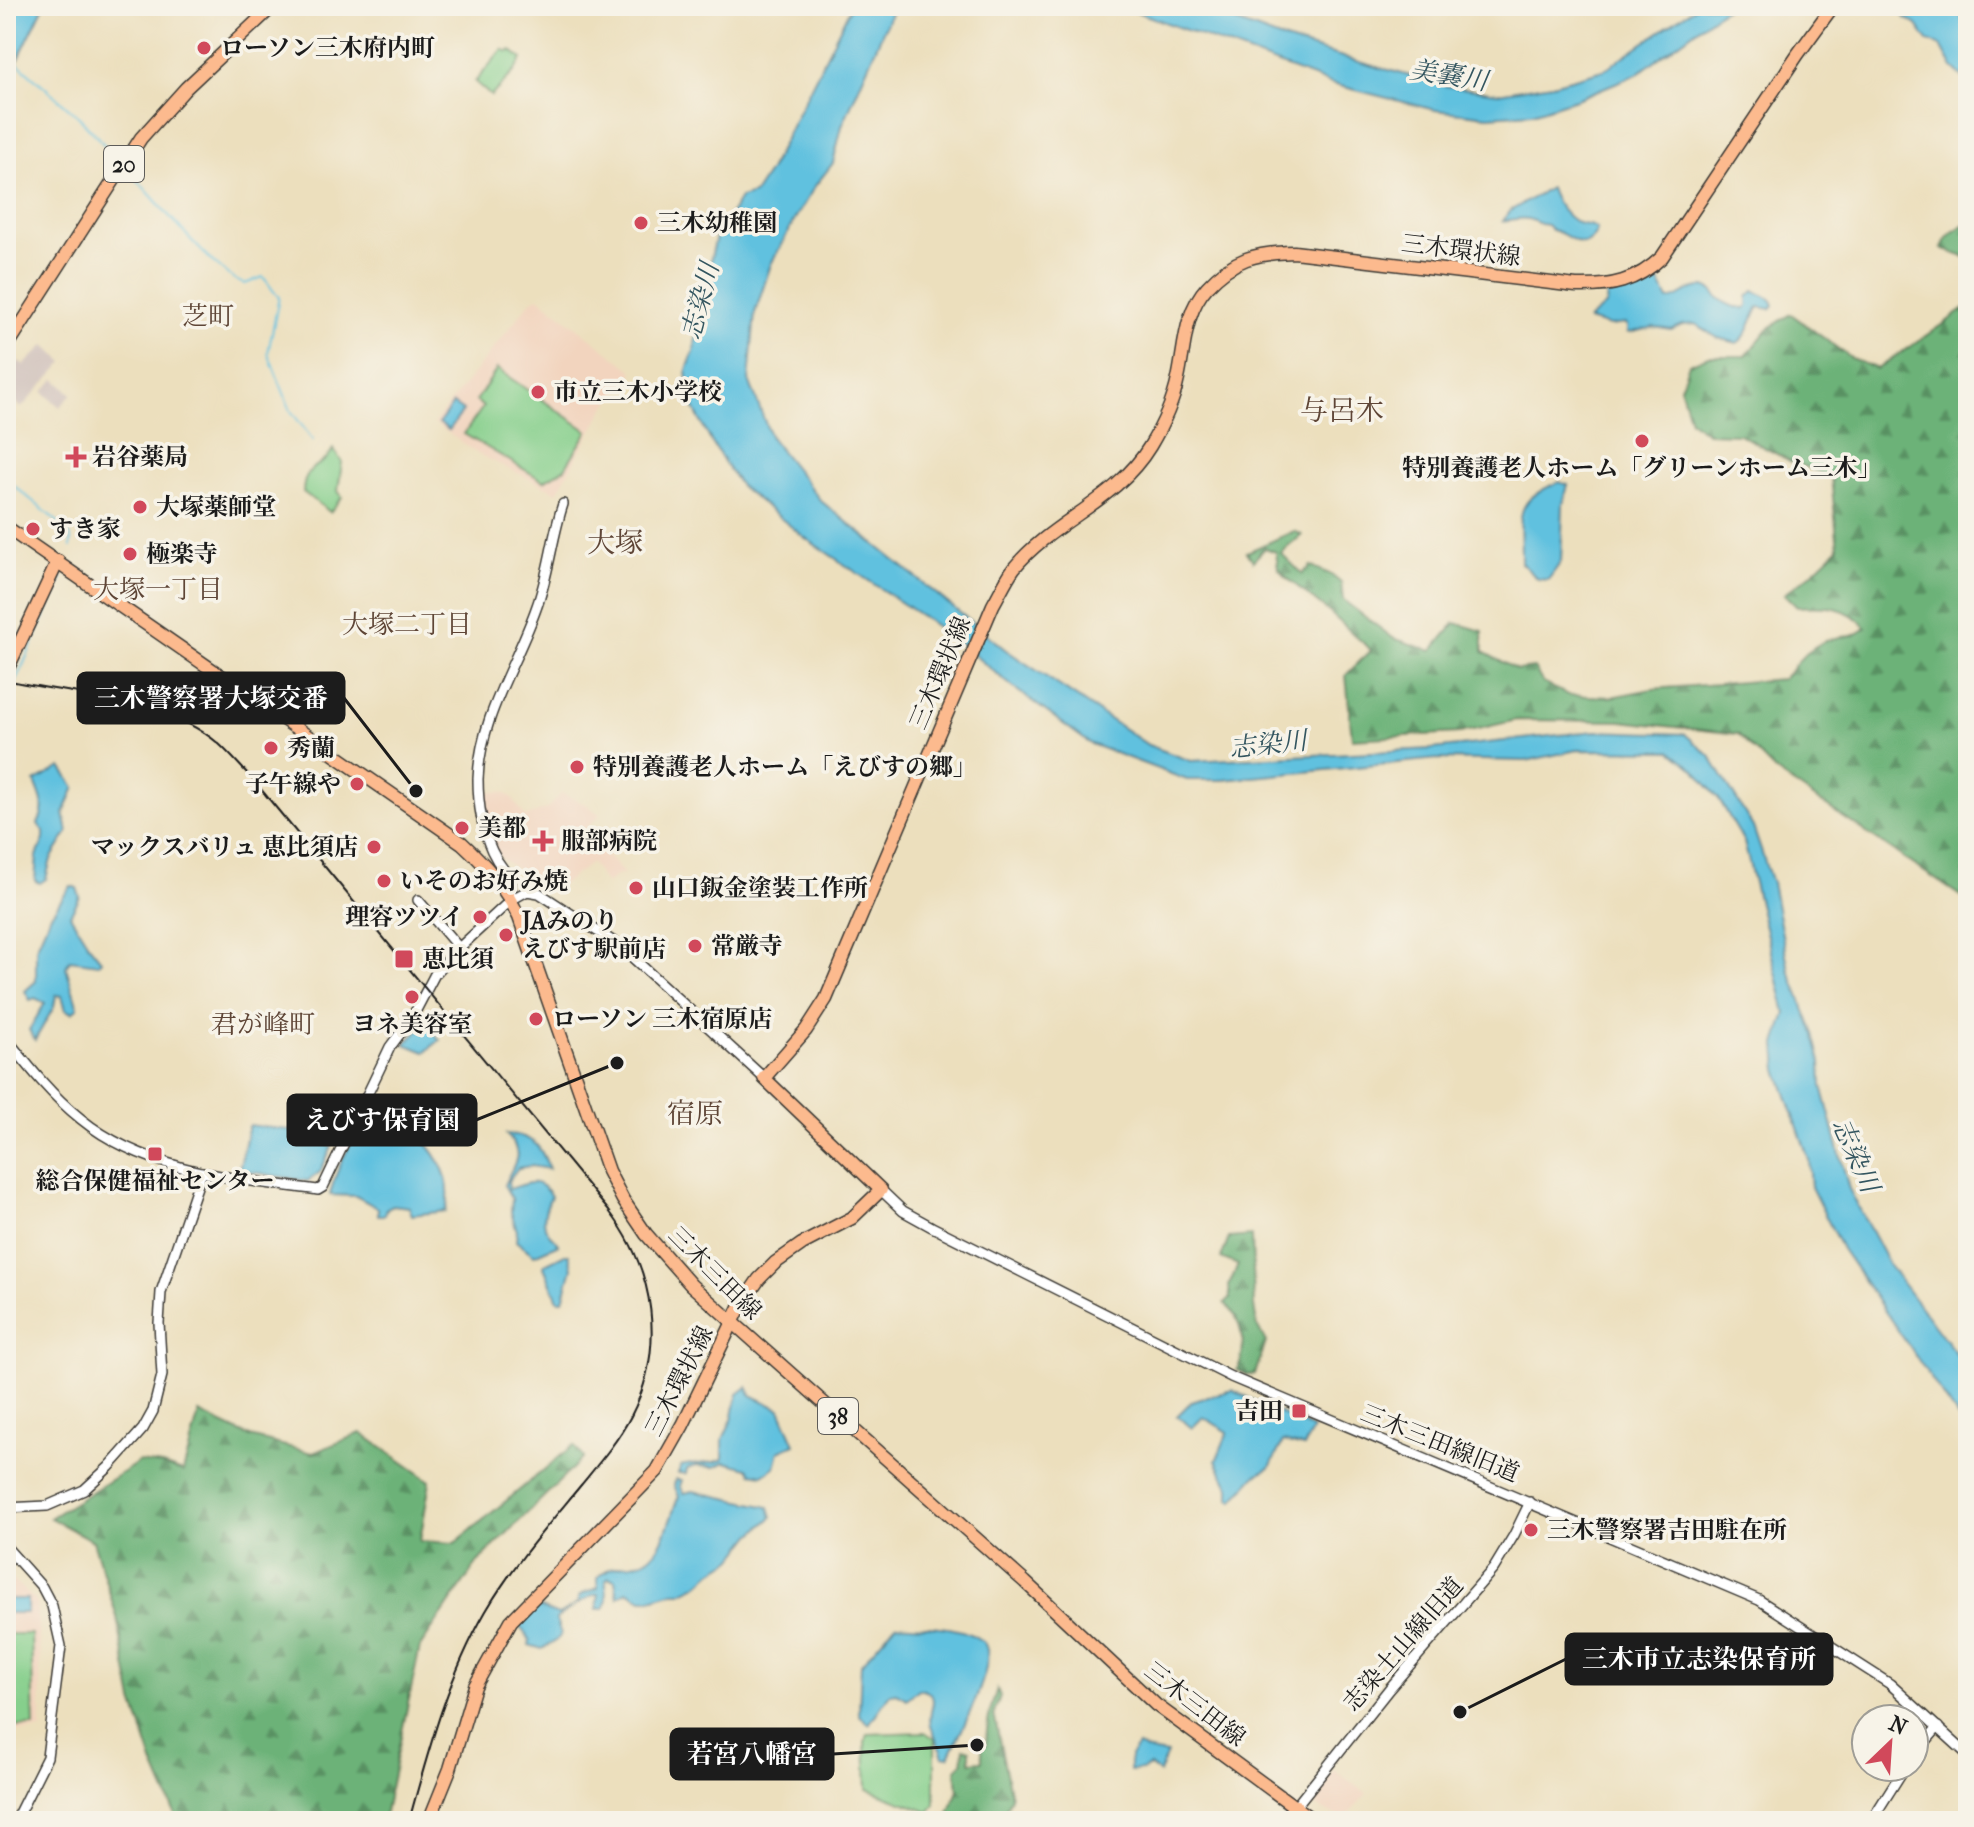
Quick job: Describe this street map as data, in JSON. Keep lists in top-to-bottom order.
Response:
{
  "streets": {
    "main road": [
      "20",
      "三木環状線",
      "三木三田線",
      "38"
    ],
    "street": ["三木三田線旧道", "志染土山線旧道"]
  },
  "crossings": [
    ["三木環状線", "三木三田線"],
    ["三木環状線", "三木三田線旧道"],
    ["三木三田線", "志染土山線旧道"],
    ["三木三田線旧道", "志染土山線旧道"]
  ],
  "districts": [
    "芝町",
    "与呂木",
    "大塚",
    "大塚一丁目",
    "大塚二丁目",
    "君が峰町",
    "宿原"
  ],
  "water": ["美嚢川", "志染川"],
  "places": {
    "other": [
      "ローソン三木府内町",
      "三木幼稚園",
      "市立三木小学校",
      "特別養護老人ホーム「グリーンホーム三木」",
      "大塚薬師堂",
      "すき家",
      "極楽寺",
      "秀蘭",
      "特別養護老人ホーム「えびすの郷」",
      "子午線や",
      "三木警察署大塚交番",
      "美都",
      "マックスバリュ 恵比須店",
      "いそのお好み焼",
      "山口鈑金塗装工作所",
      "理容ツツイ",
      "JAみのり えびす駅前店",
      "常厳寺",
      "ヨネ美容室",
      "ローソン 三木宿原店",
      "えびす保育園",
      "三木警察署吉田駐在所",
      "三木市立志染保育所",
      "若宮八幡宮"
    ],
    "health": ["岩谷薬局", "服部病院"],
    "transit": ["恵比須", "総合保健福祉センター", "吉田"]
  },
  "north": "top right"
}
